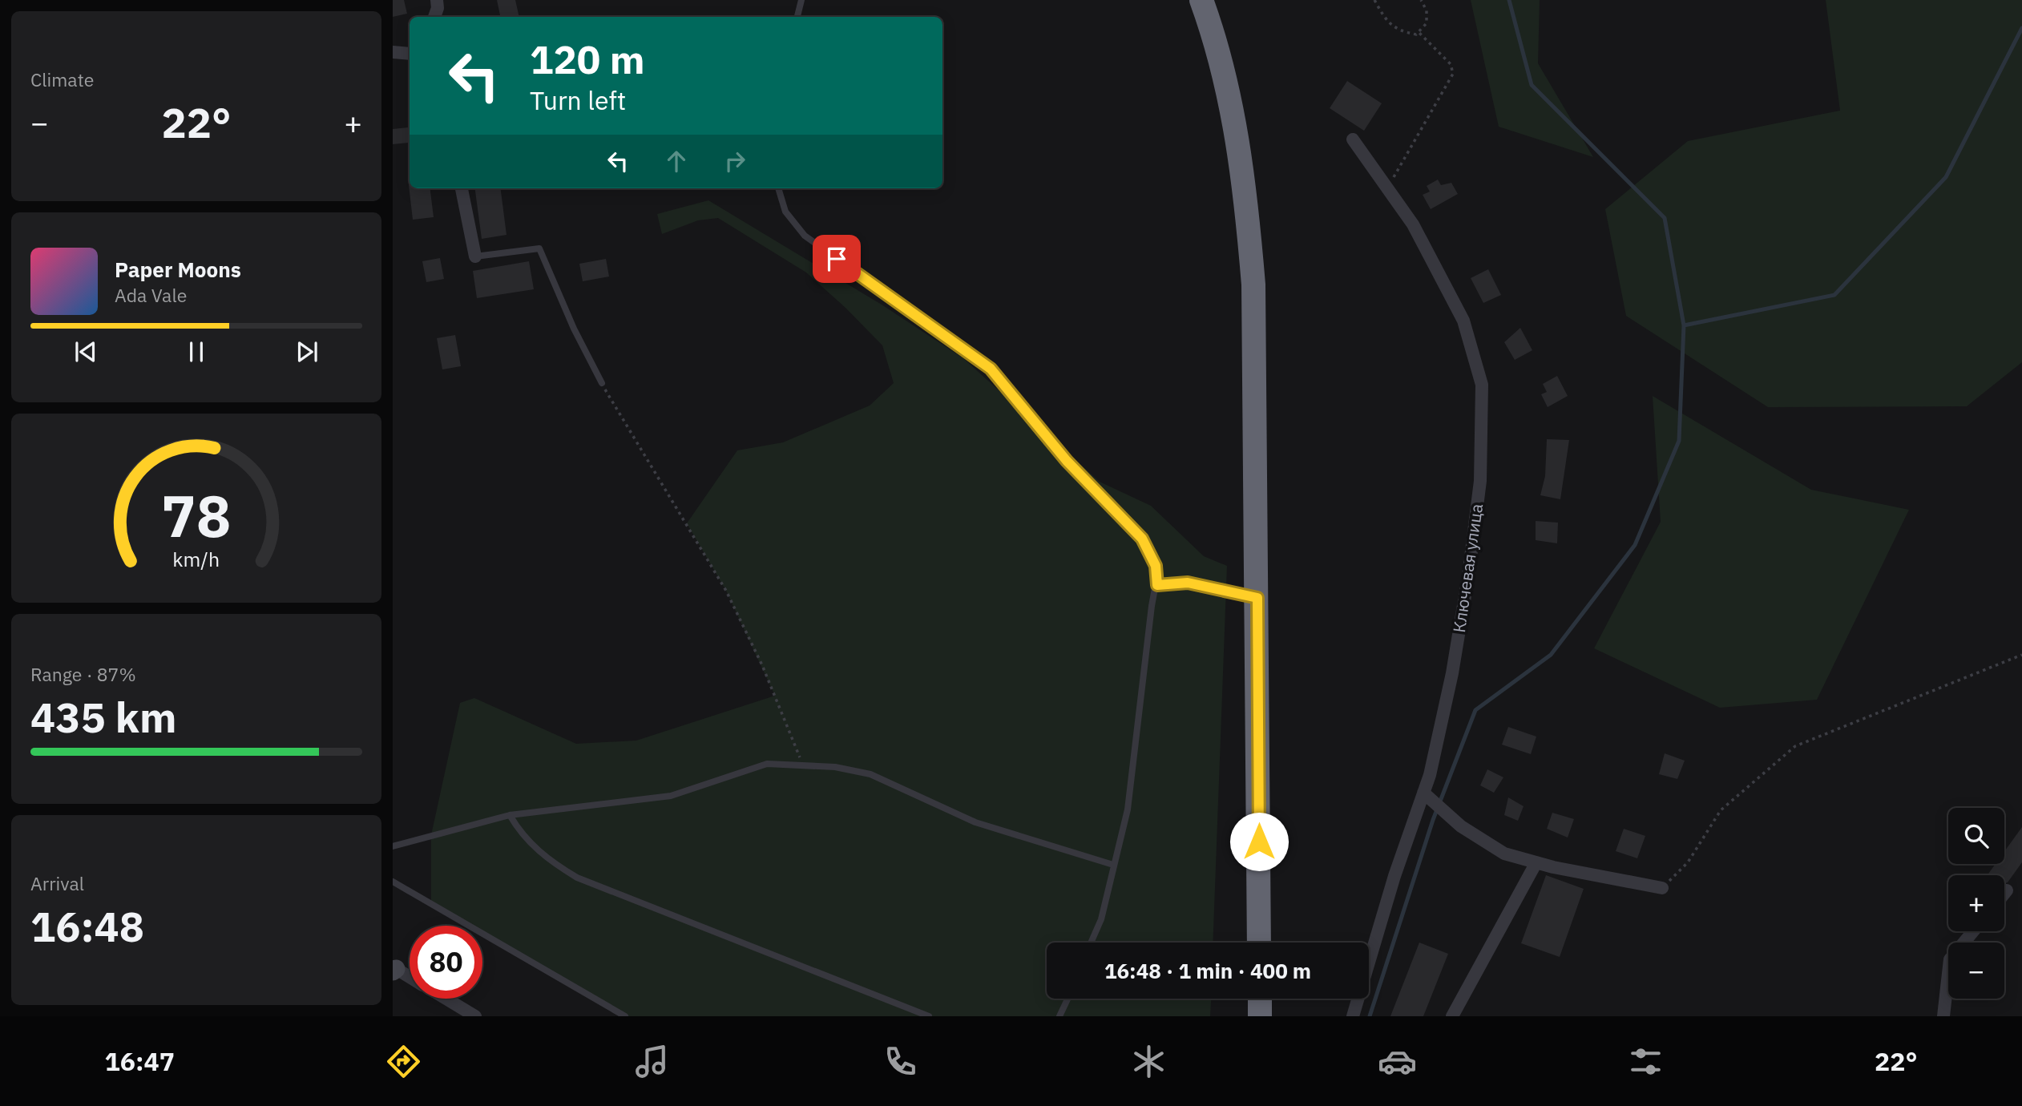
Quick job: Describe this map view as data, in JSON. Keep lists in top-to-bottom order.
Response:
{
  "streets": {
    "street": ["Ключевая улица"]
  },
  "page": {
    "tile": [
      "Climate",
      ["Range · 87%", "435 km"],
      ["Arrival", "16:48"]
    ],
    "turn": ["120 m", "Turn left"],
    "heat": ["−", "22°", "+"],
    "song": ["Paper Moons", "Ada Vale"],
    "map_buttons": ["+", "−"],
    "limit": "80",
    "trip": "16:48 · 1 min · 400 m",
    "tabs": ["16:47", "22°"],
    "gauge": ["78", "km/h"]
  }
}
